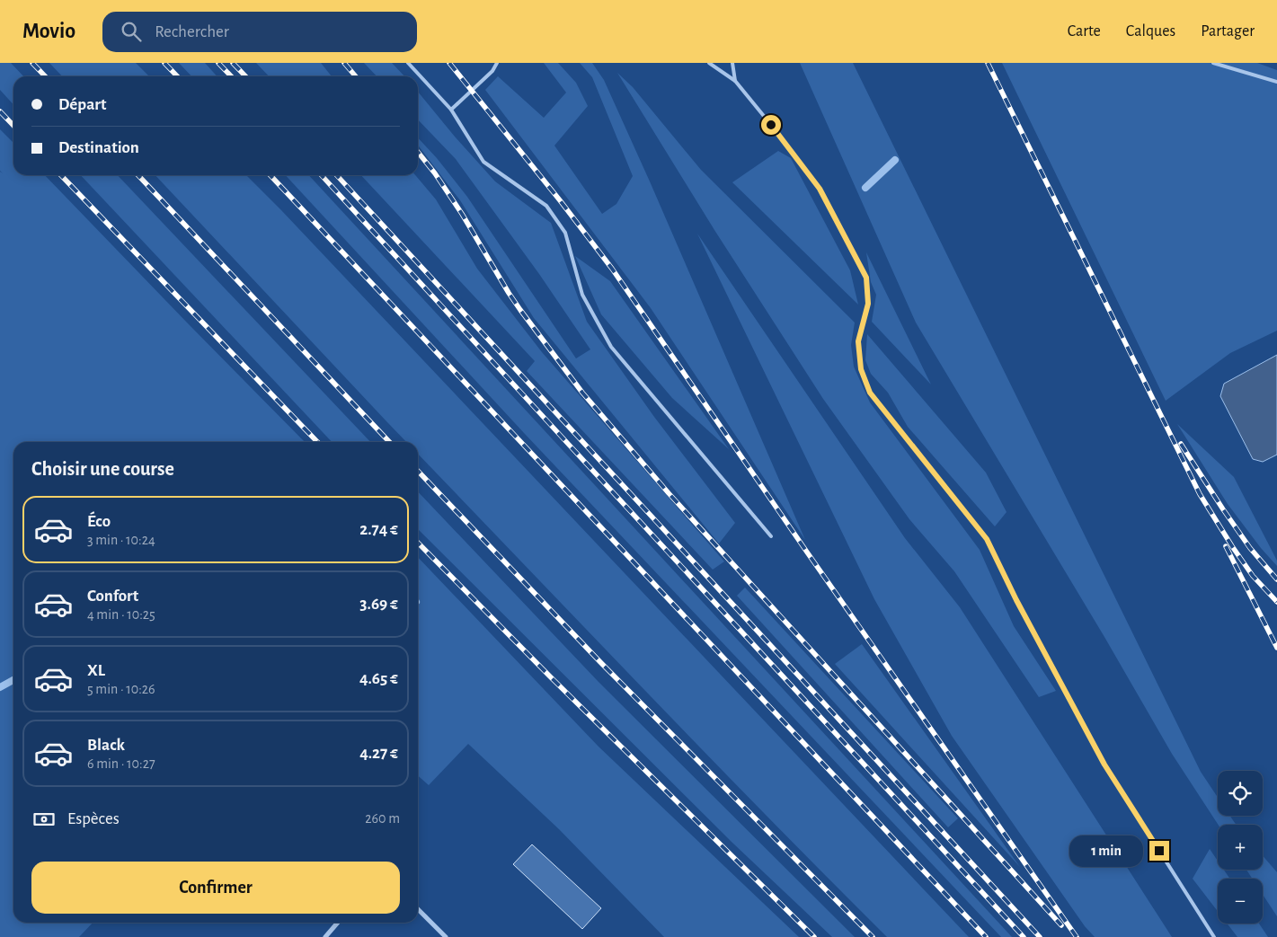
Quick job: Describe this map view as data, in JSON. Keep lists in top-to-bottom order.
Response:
{
  "page": {
    "header": "Movio",
    "search": "Rechercher",
    "nav": ["Carte", "Calques", "Partager"],
    "banner": ["Départ", "Destination"],
    "heading": "Choisir une course",
    "list": [
      {
        "name": "Éco",
        "note": "3 min · 10:24",
        "value": "2.74 €"
      },
      {
        "name": "Confort",
        "note": "4 min · 10:25",
        "value": "3.69 €"
      },
      {
        "name": "XL",
        "note": "5 min · 10:26",
        "value": "4.65 €"
      },
      {
        "name": "Black",
        "note": "6 min · 10:27",
        "value": "4.27 €"
      }
    ],
    "map_buttons": ["+", "−"],
    "pay": ["Espèces", "260 m"],
    "bubble": "1 min",
    "buttons": "Confirmer"
  }
}
